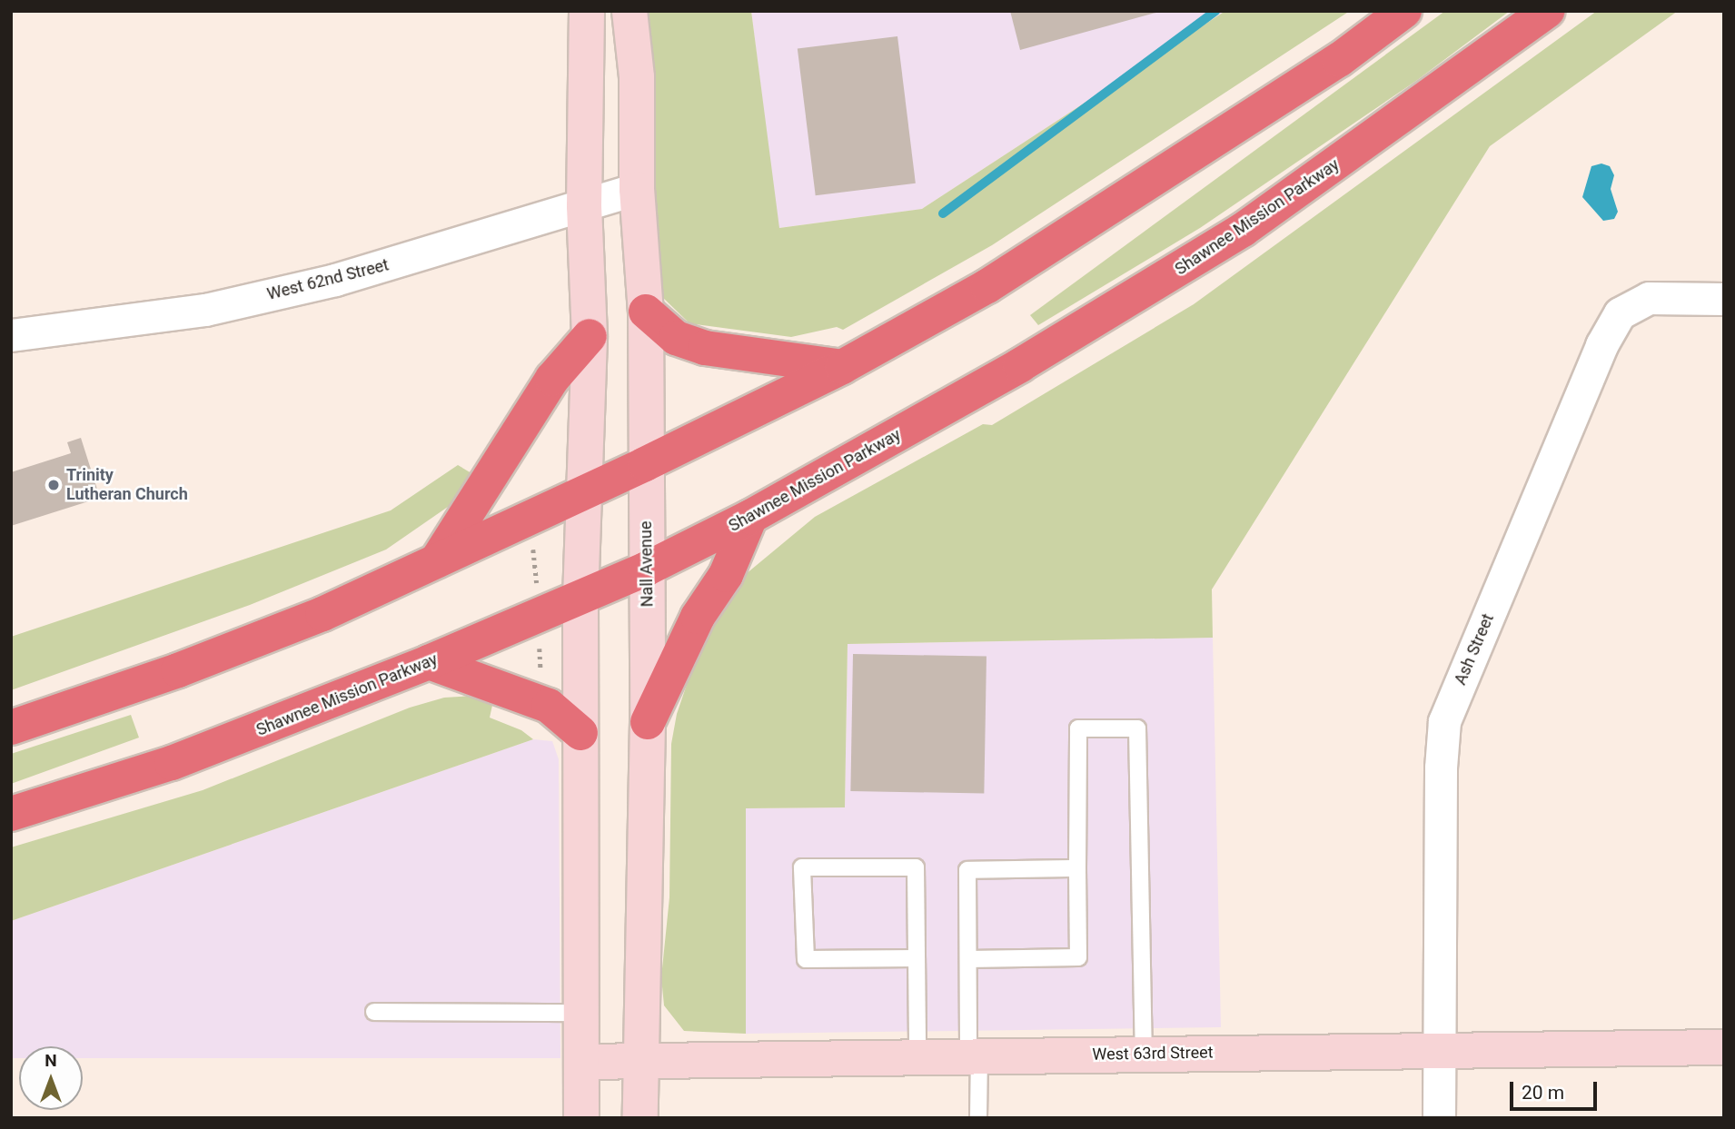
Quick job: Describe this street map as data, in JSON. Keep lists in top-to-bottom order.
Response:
{
  "streets": {
    "highway": ["Shawnee Mission Parkway"],
    "main road": ["Nall Avenue", "West 63rd Street"],
    "street": ["West 62nd Street", "Ash Street"]
  },
  "crossings": [
    ["Shawnee Mission Parkway", "Nall Avenue"],
    ["West 62nd Street", "Nall Avenue"],
    ["Nall Avenue", "West 63rd Street"],
    ["Ash Street", "West 63rd Street"]
  ],
  "places": ["Trinity Lutheran Church"],
  "scale_bar": "20 m",
  "north": "top"
}
